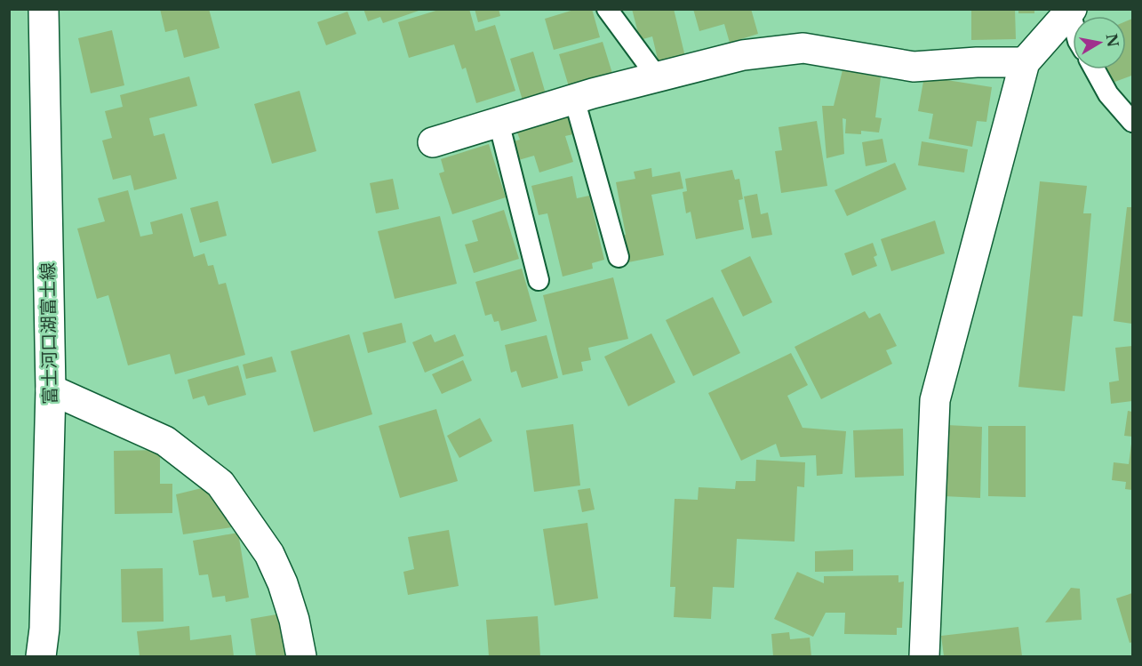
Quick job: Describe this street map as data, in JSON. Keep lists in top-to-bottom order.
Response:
{
  "streets": {
    "street": ["富士河口湖富士線"]
  },
  "north": "right"
}
